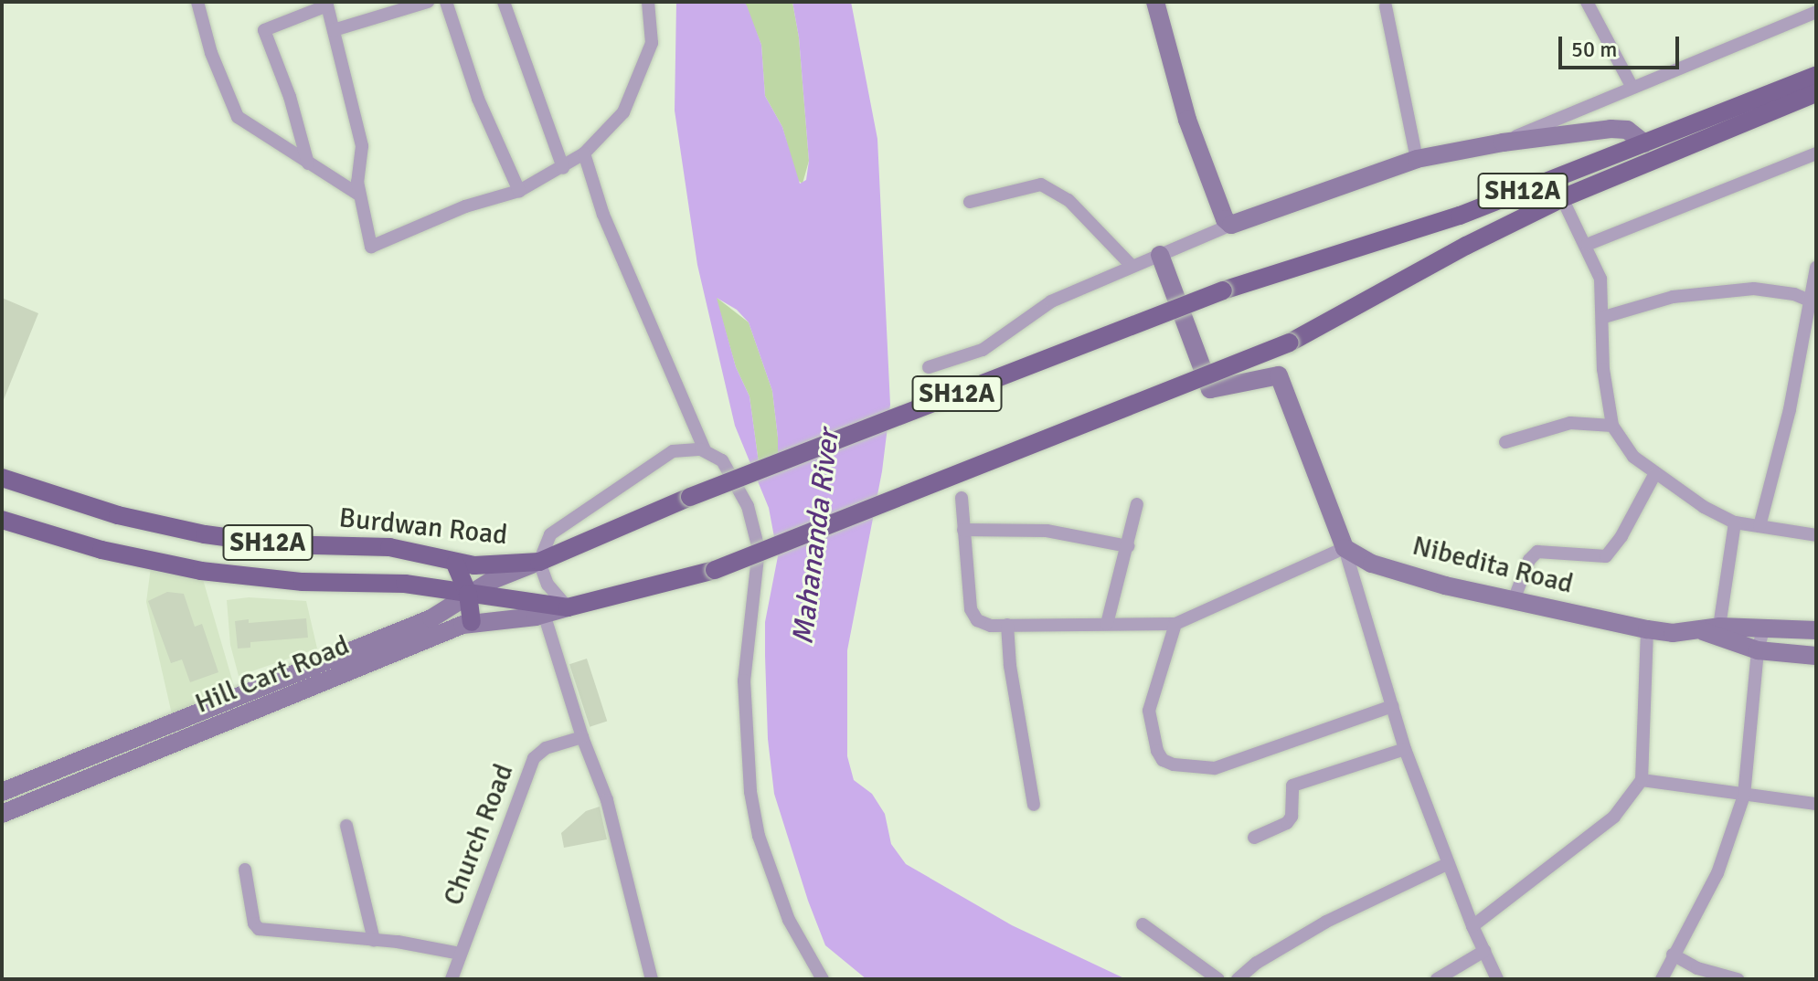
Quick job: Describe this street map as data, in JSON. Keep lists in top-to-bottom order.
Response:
{
  "streets": {
    "main road": ["SH12A", "Burdwan Road", "Hill Cart Road"],
    "street": ["Nibedita Road", "Church Road"]
  },
  "crossings": [
    ["SH12A", "Hill Cart Road"],
    ["Burdwan Road", "Hill Cart Road"]
  ],
  "water": ["Mahananda River"],
  "scale_bar": "50 m"
}
